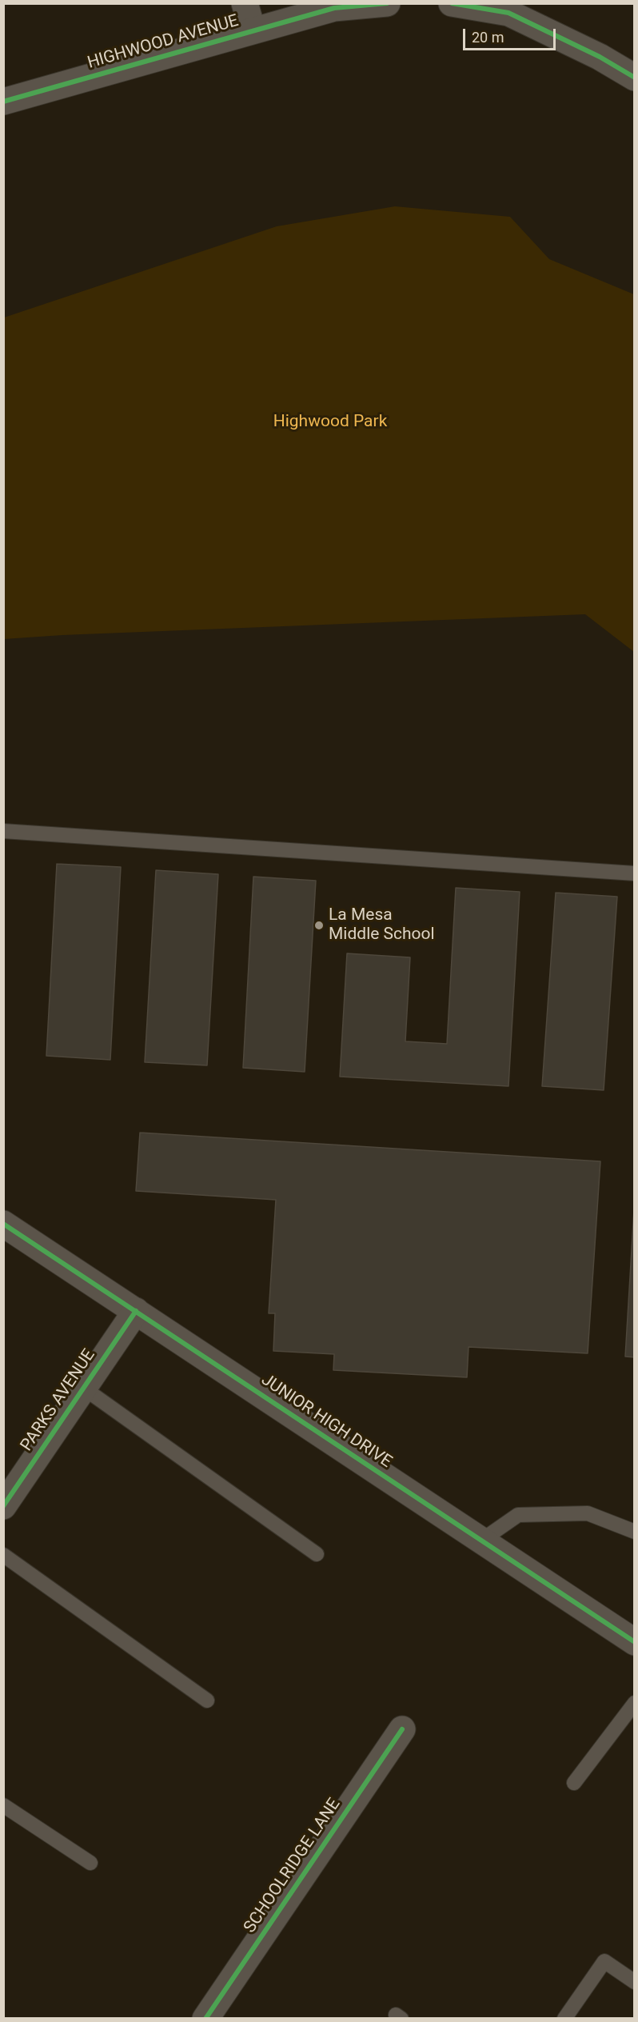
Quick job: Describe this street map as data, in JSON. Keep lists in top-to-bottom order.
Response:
{
  "streets": {
    "street": [
      "HIGHWOOD AVENUE",
      "PARKS AVENUE",
      "JUNIOR HIGH DRIVE",
      "SCHOOLRIDGE LANE"
    ]
  },
  "crossings": [
    ["PARKS AVENUE", "JUNIOR HIGH DRIVE"]
  ],
  "parks": ["Highwood Park"],
  "places": ["La Mesa Middle School"],
  "scale_bar": "20 m"
}
